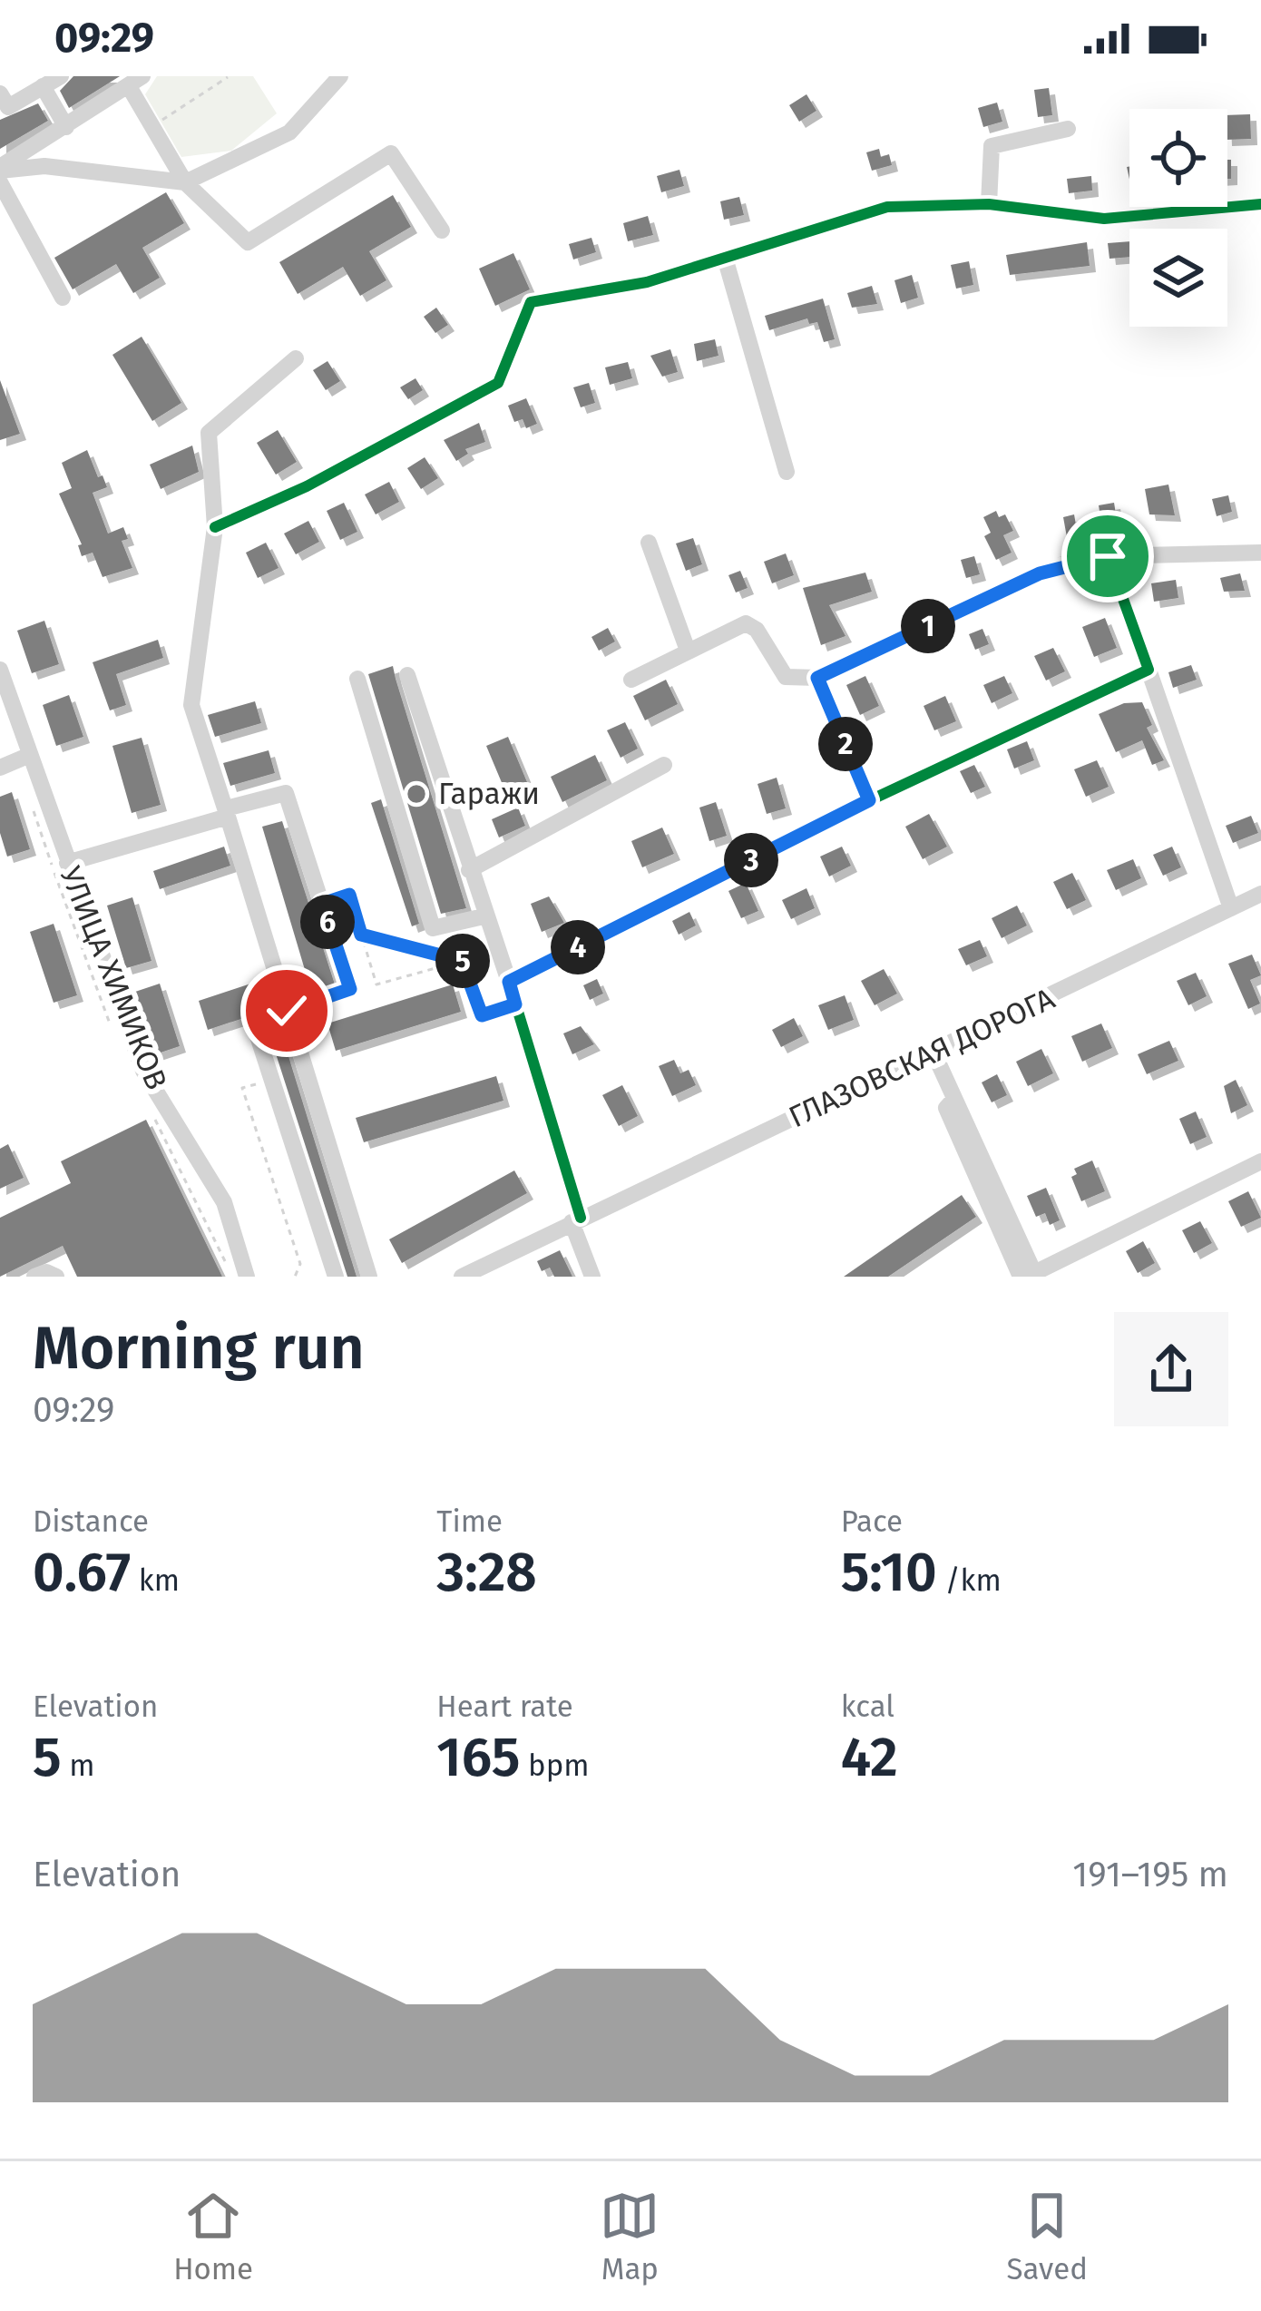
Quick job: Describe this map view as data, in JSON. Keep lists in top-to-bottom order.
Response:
{
  "streets": {
    "street": ["УЛИЦА ХИМИКОВ", "ГЛАЗОВСКАЯ ДОРОГА"]
  },
  "places": ["Гаражи"],
  "page": {
    "status": "09:29",
    "pins": [
      "1",
      "2",
      "3",
      "6",
      "4",
      "5"
    ],
    "heading": ["Morning run", "09:29"],
    "stats": [
      ["Distance", "0.67 km"],
      ["Time", "3:28"],
      ["Pace", "5:10 /km"],
      ["Elevation", "5 m"],
      ["Heart rate", "165 bpm"],
      ["kcal", "42"]
    ],
    "chart": ["Elevation", "191–195 m"],
    "tabs": ["Home", "Map", "Saved"]
  }
}
